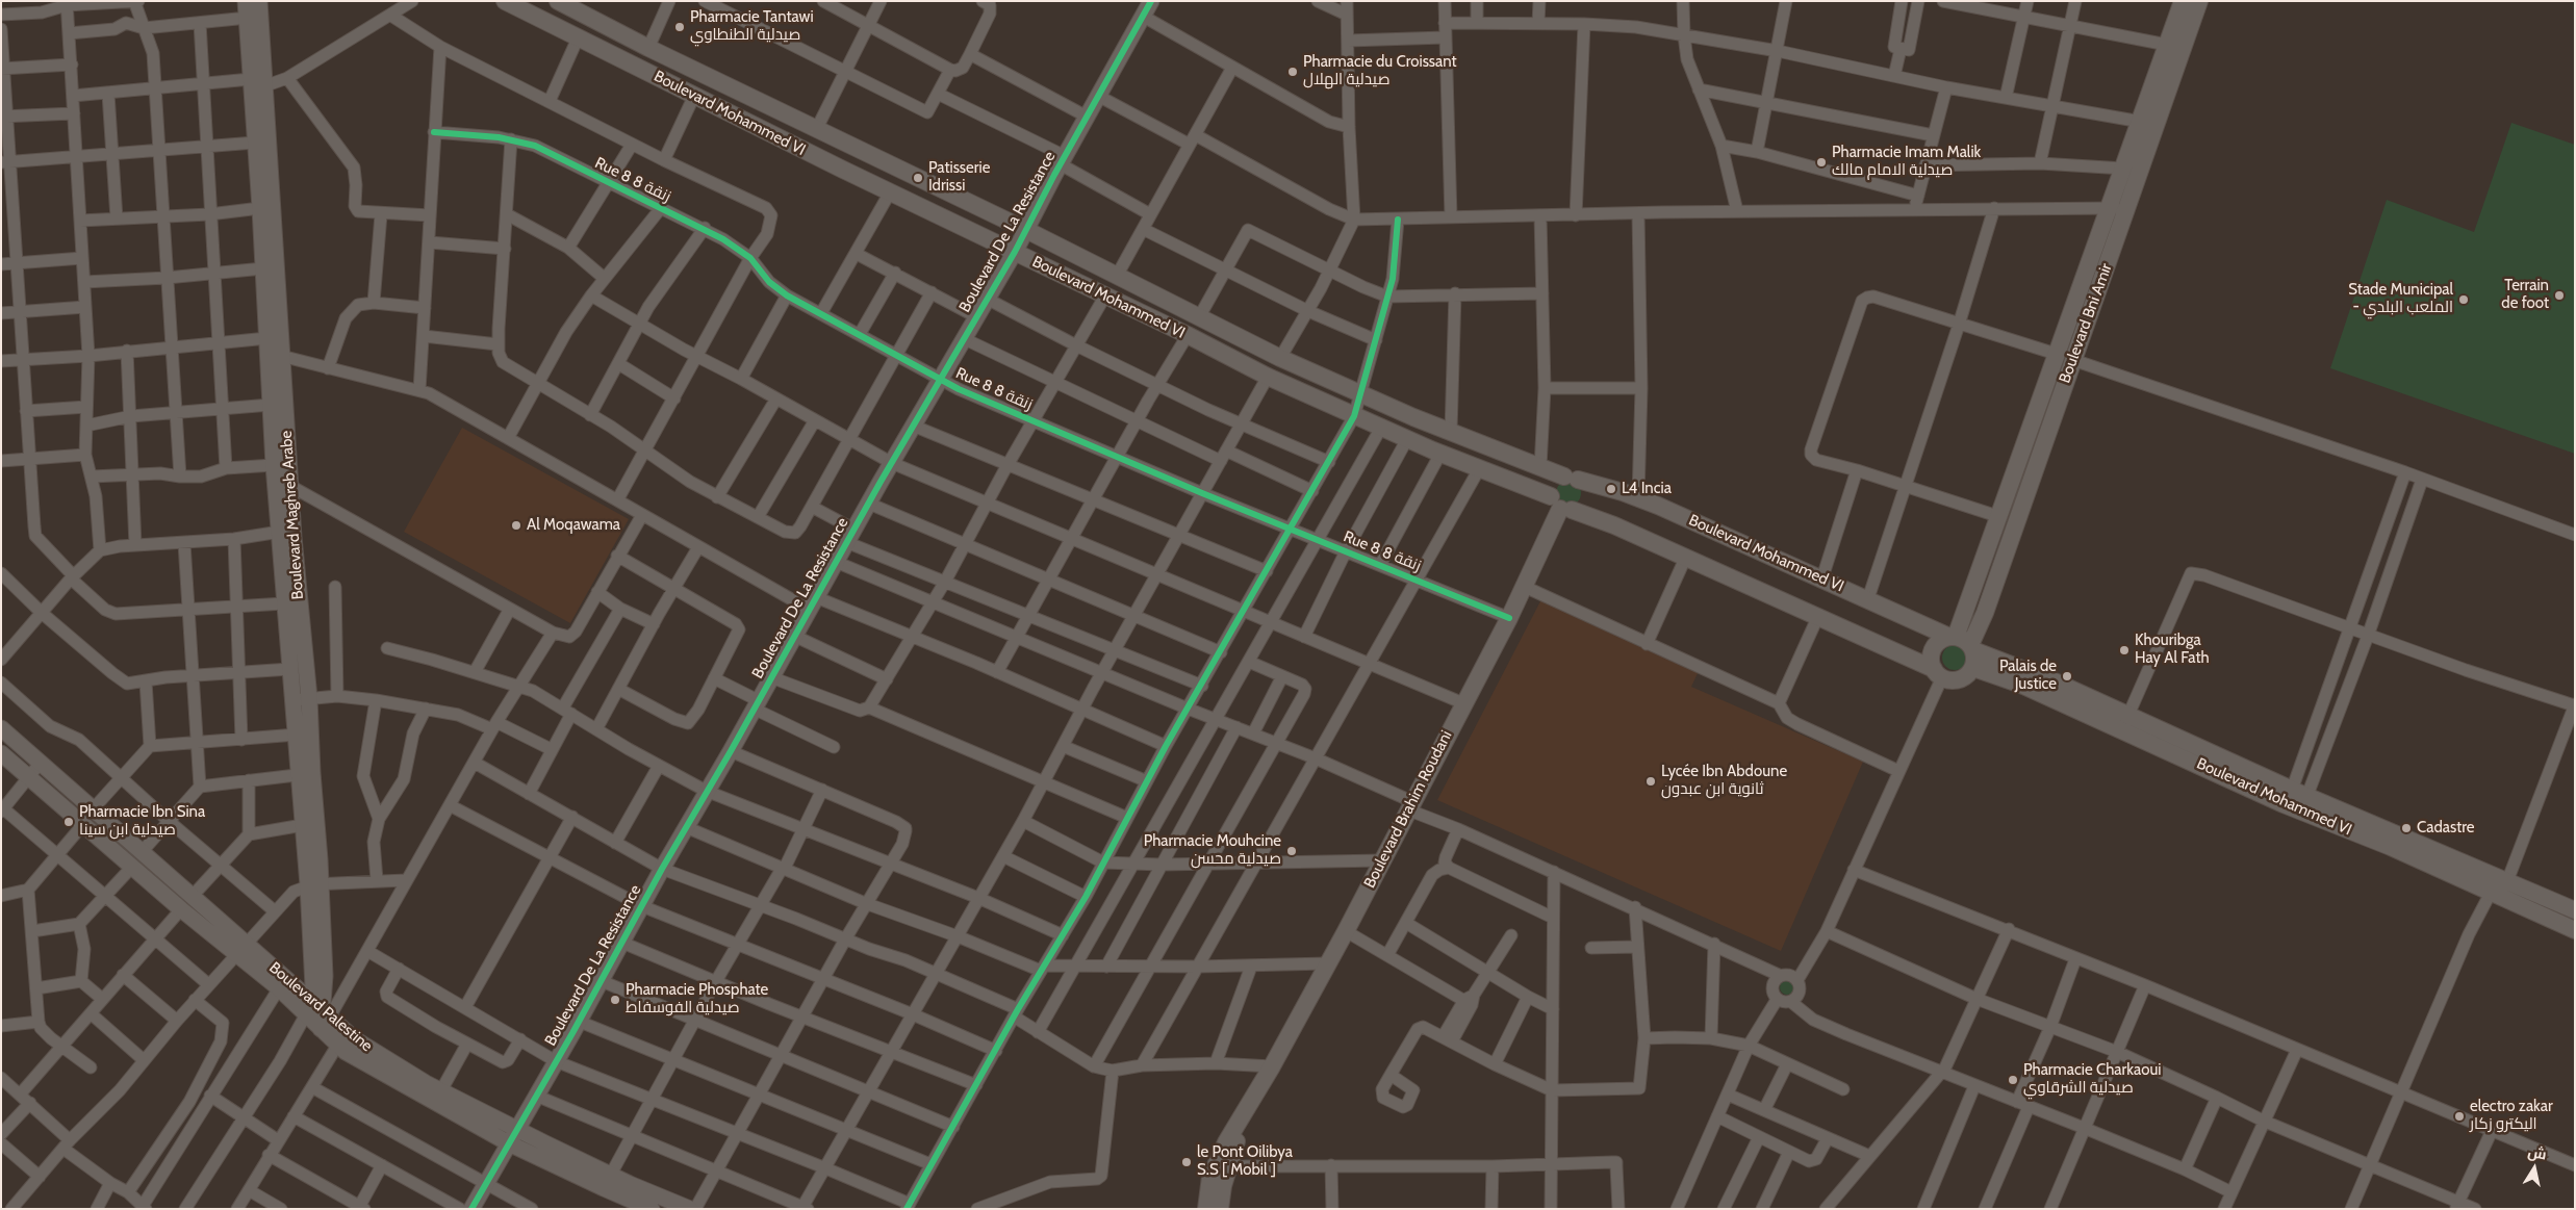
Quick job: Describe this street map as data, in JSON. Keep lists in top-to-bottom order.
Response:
{
  "streets": {
    "main road": ["Boulevard Mohammed VI", "Boulevard Bni Amir", "Boulevard Brahim Roudani"],
    "street": [
      "Rue 8 8 زنقة",
      "Boulevard De La Resistance",
      "Boulevard Maghreb Arabe",
      "Boulevard Palestine"
    ]
  },
  "crossings": [
    ["Boulevard Mohammed VI", "Boulevard De La Resistance"],
    ["Boulevard Mohammed VI", "Boulevard Bni Amir"],
    ["Boulevard Mohammed VI", "Boulevard Brahim Roudani"],
    ["Rue 8 8 زنقة", "Boulevard De La Resistance"],
    ["Rue 8 8 زنقة", "Boulevard Brahim Roudani"],
    ["Boulevard De La Resistance", "Boulevard Palestine"],
    ["Boulevard Maghreb Arabe", "Boulevard Palestine"]
  ],
  "places": [
    "Pharmacie Tantawi صيدلية الطنطاوي",
    "Pharmacie du Croissant صيدلية الهلال",
    "Pharmacie Imam Malik صيدلية الامام مالك",
    "Patisserie Idrissi",
    "Terrain de foot",
    "Stade Municipal - الملعب البلدي",
    "L4 Incia",
    "Al Moqawama",
    "Khouribga Hay Al Fath",
    "Palais de Justice",
    "Lycée Ibn Abdoune ثانوية ابن عبدون",
    "Pharmacie Ibn Sina صيدلية ابن سينا",
    "Cadastre",
    "Pharmacie Mouhcine صيدلية محسن",
    "Pharmacie Phosphate صيدلية الفوسفاط",
    "Pharmacie Charkaoui صيدلية الشرقاوي",
    "electro zakar اليكترو زكار",
    "le Pont Oilibya S.S [ Mobil ]"
  ],
  "north": "top"
}
